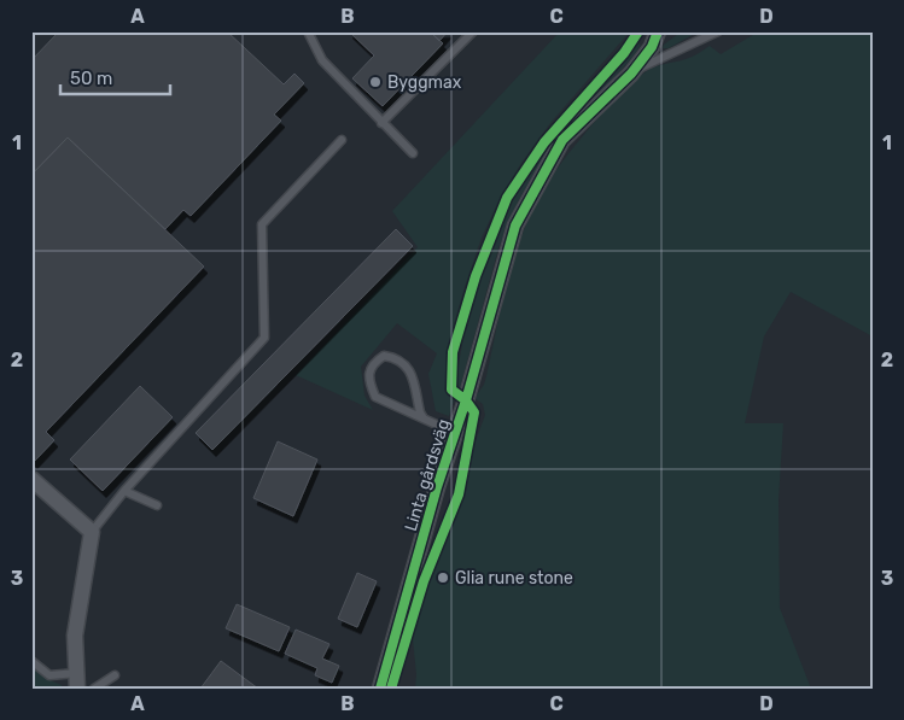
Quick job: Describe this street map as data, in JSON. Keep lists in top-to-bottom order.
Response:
{
  "streets": {
    "street": ["Linta gårdsväg"]
  },
  "places": ["Byggmax", "Glia rune stone"],
  "scale_bar": "50 m",
  "grid": {
    "columns": [
      "A",
      "B",
      "C",
      "D"
    ],
    "rows": ["1", "2", "3"]
  }
}
